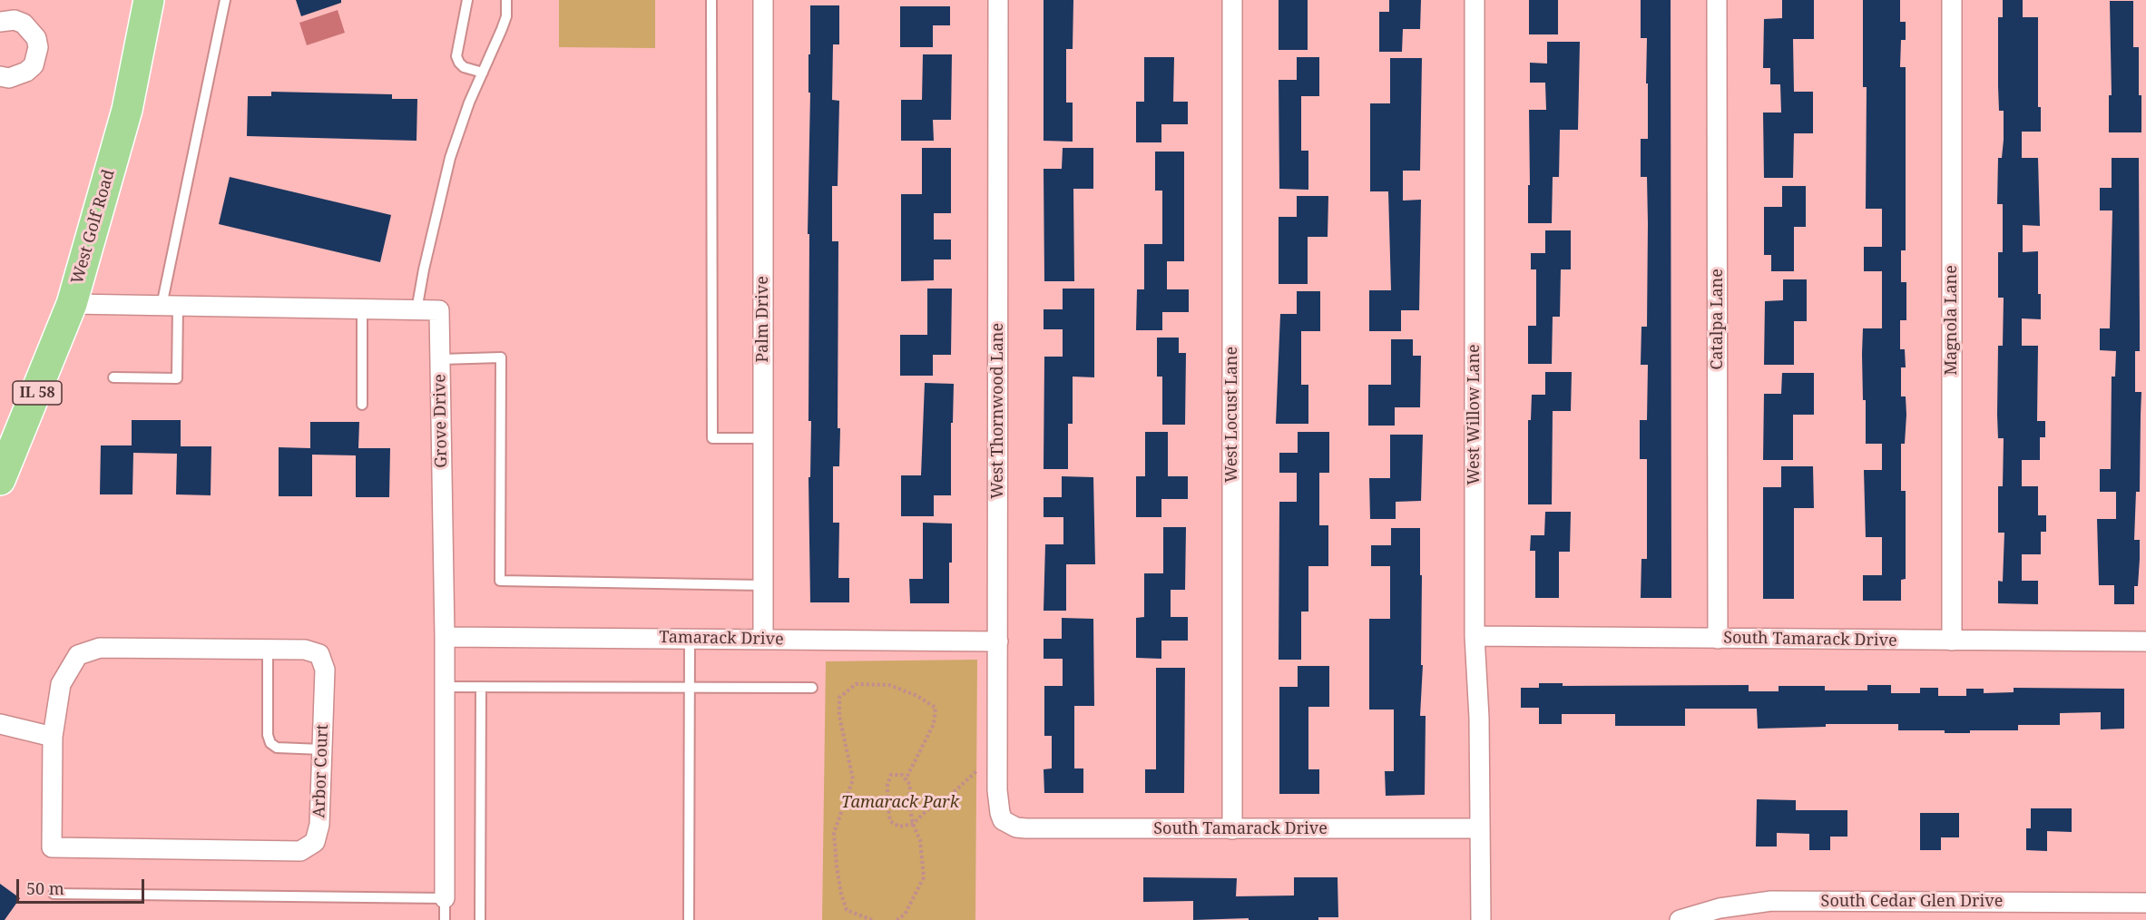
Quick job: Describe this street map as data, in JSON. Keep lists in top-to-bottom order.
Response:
{
  "streets": {
    "main road": ["West Golf Road", "IL 58"],
    "street": [
      "Palm Drive",
      "Catalpa Lane",
      "Magnola Lane",
      "West Thornwood Lane",
      "West Locust Lane",
      "West Willow Lane",
      "Grove Drive",
      "Tamarack Drive",
      "South Tamarack Drive",
      "Arbor Court",
      "South Cedar Glen Drive"
    ]
  },
  "crossings": [
    ["West Golf Road", "Grove Drive"],
    ["Palm Drive", "Tamarack Drive"],
    ["Catalpa Lane", "South Tamarack Drive"],
    ["Magnola Lane", "South Tamarack Drive"],
    ["West Thornwood Lane", "Tamarack Drive"],
    ["West Thornwood Lane", "South Tamarack Drive"],
    ["West Locust Lane", "South Tamarack Drive"],
    ["West Willow Lane", "South Tamarack Drive"],
    ["Grove Drive", "Tamarack Drive"]
  ],
  "parks": ["Tamarack Park"],
  "scale_bar": "50 m"
}
